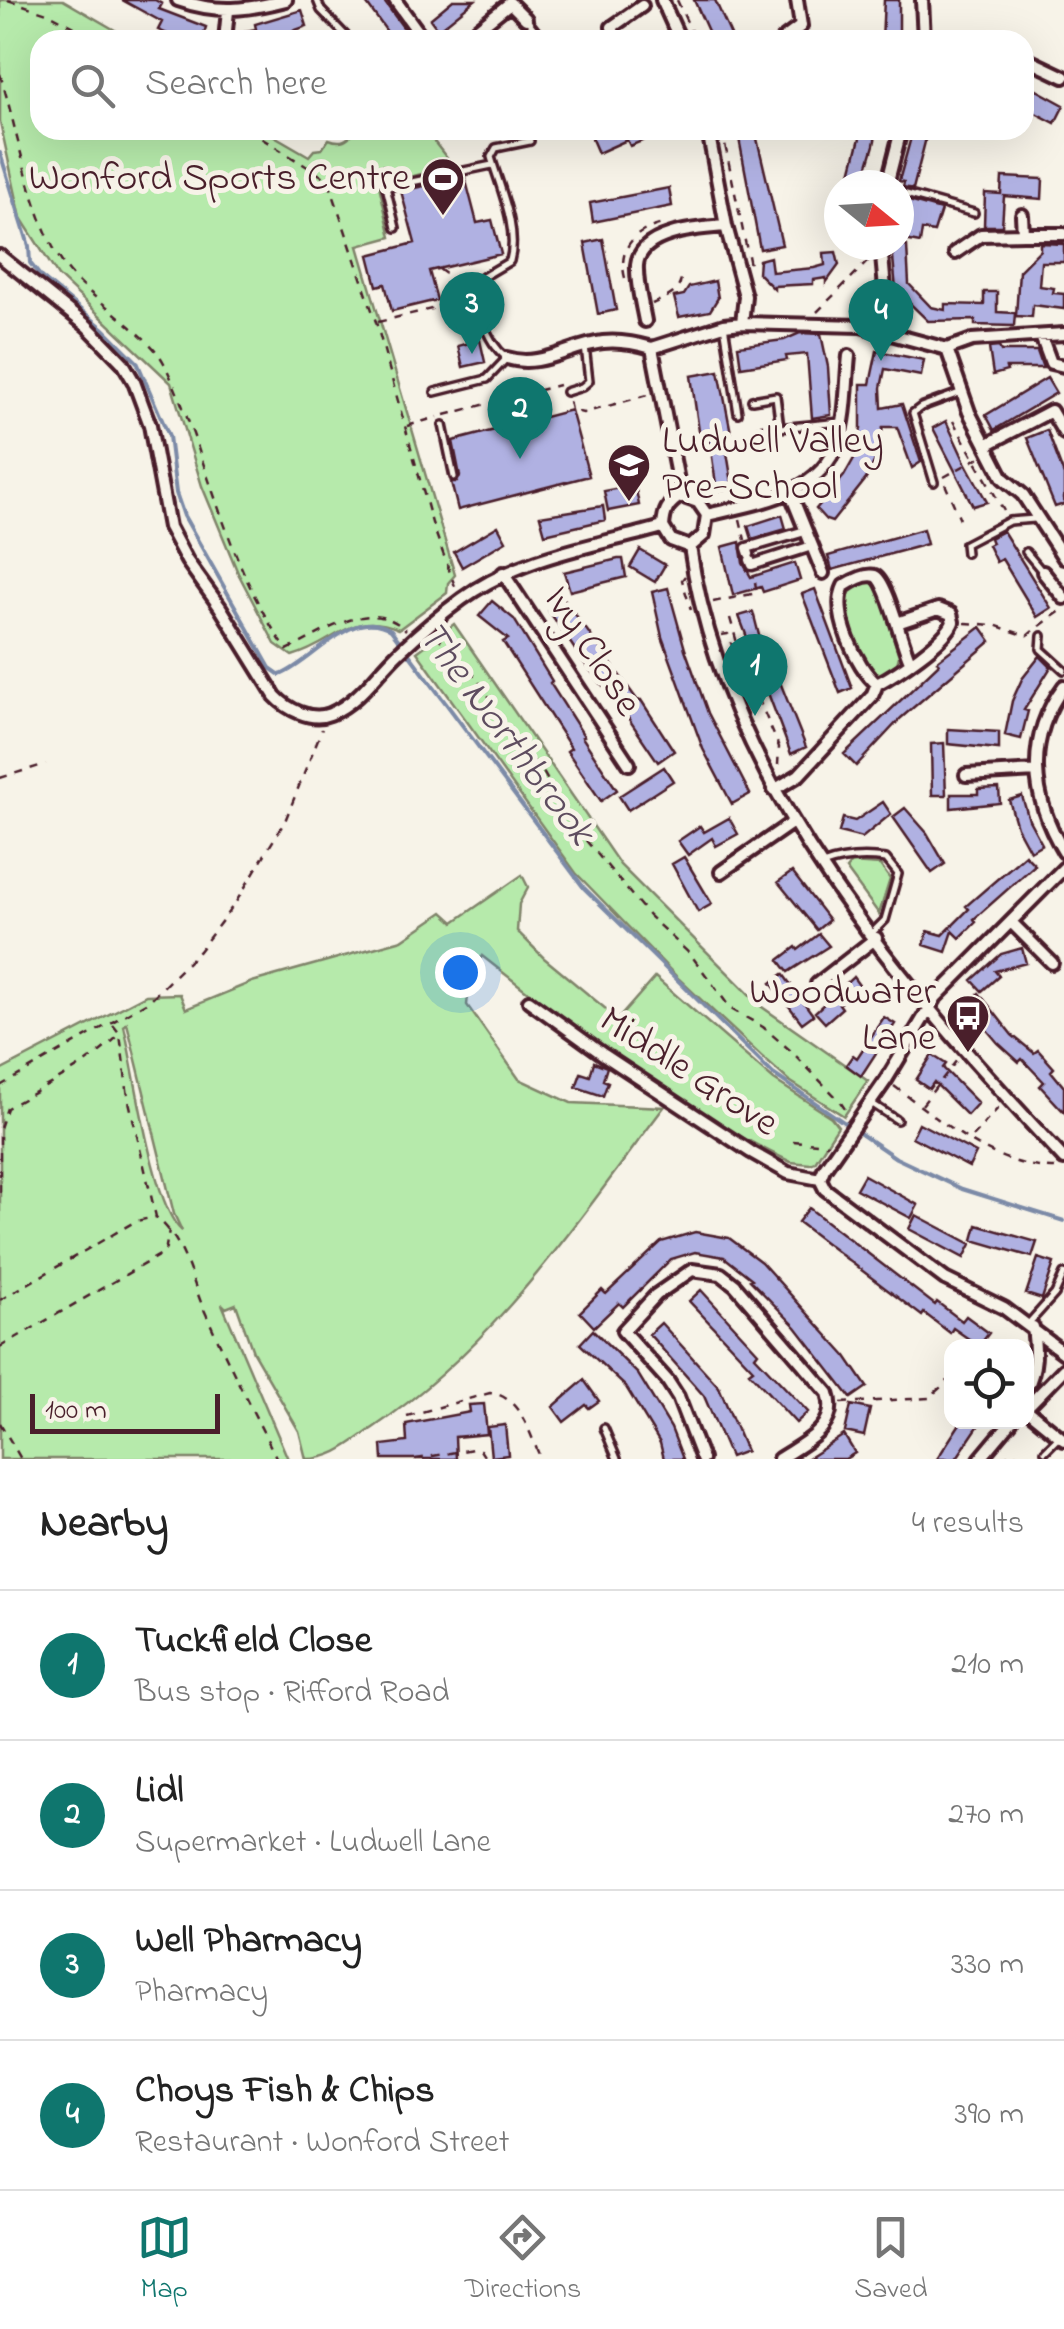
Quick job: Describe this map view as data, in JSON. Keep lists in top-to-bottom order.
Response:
{
  "streets": {
    "street": ["Ivy Close", "Middle Grove"]
  },
  "water": ["The Northbrook"],
  "places": {
    "sports": ["Wonford Sports Centre"],
    "school or university": ["Ludwell Valley Pre-School"],
    "bus stop": ["Woodwater Lane"]
  },
  "scale_bar": "100 m",
  "north": "right",
  "page": {
    "search": "Search here",
    "pins": [
      "3",
      "4",
      "2",
      "1"
    ],
    "scale": "100 m",
    "heading": ["Nearby", "4 results"],
    "list": [
      {
        "mark": "1",
        "name": "Tuckfield Close",
        "note": "Bus stop · Rifford Road",
        "value": "210 m"
      },
      {
        "mark": "2",
        "name": "Lidl",
        "note": "Supermarket · Ludwell Lane",
        "value": "270 m"
      },
      {
        "mark": "3",
        "name": "Well Pharmacy",
        "note": "Pharmacy",
        "value": "330 m"
      },
      {
        "mark": "4",
        "name": "Choys Fish & Chips",
        "note": "Restaurant · Wonford Street",
        "value": "390 m"
      }
    ],
    "nav": ["Map", "Directions", "Saved"]
  }
}
